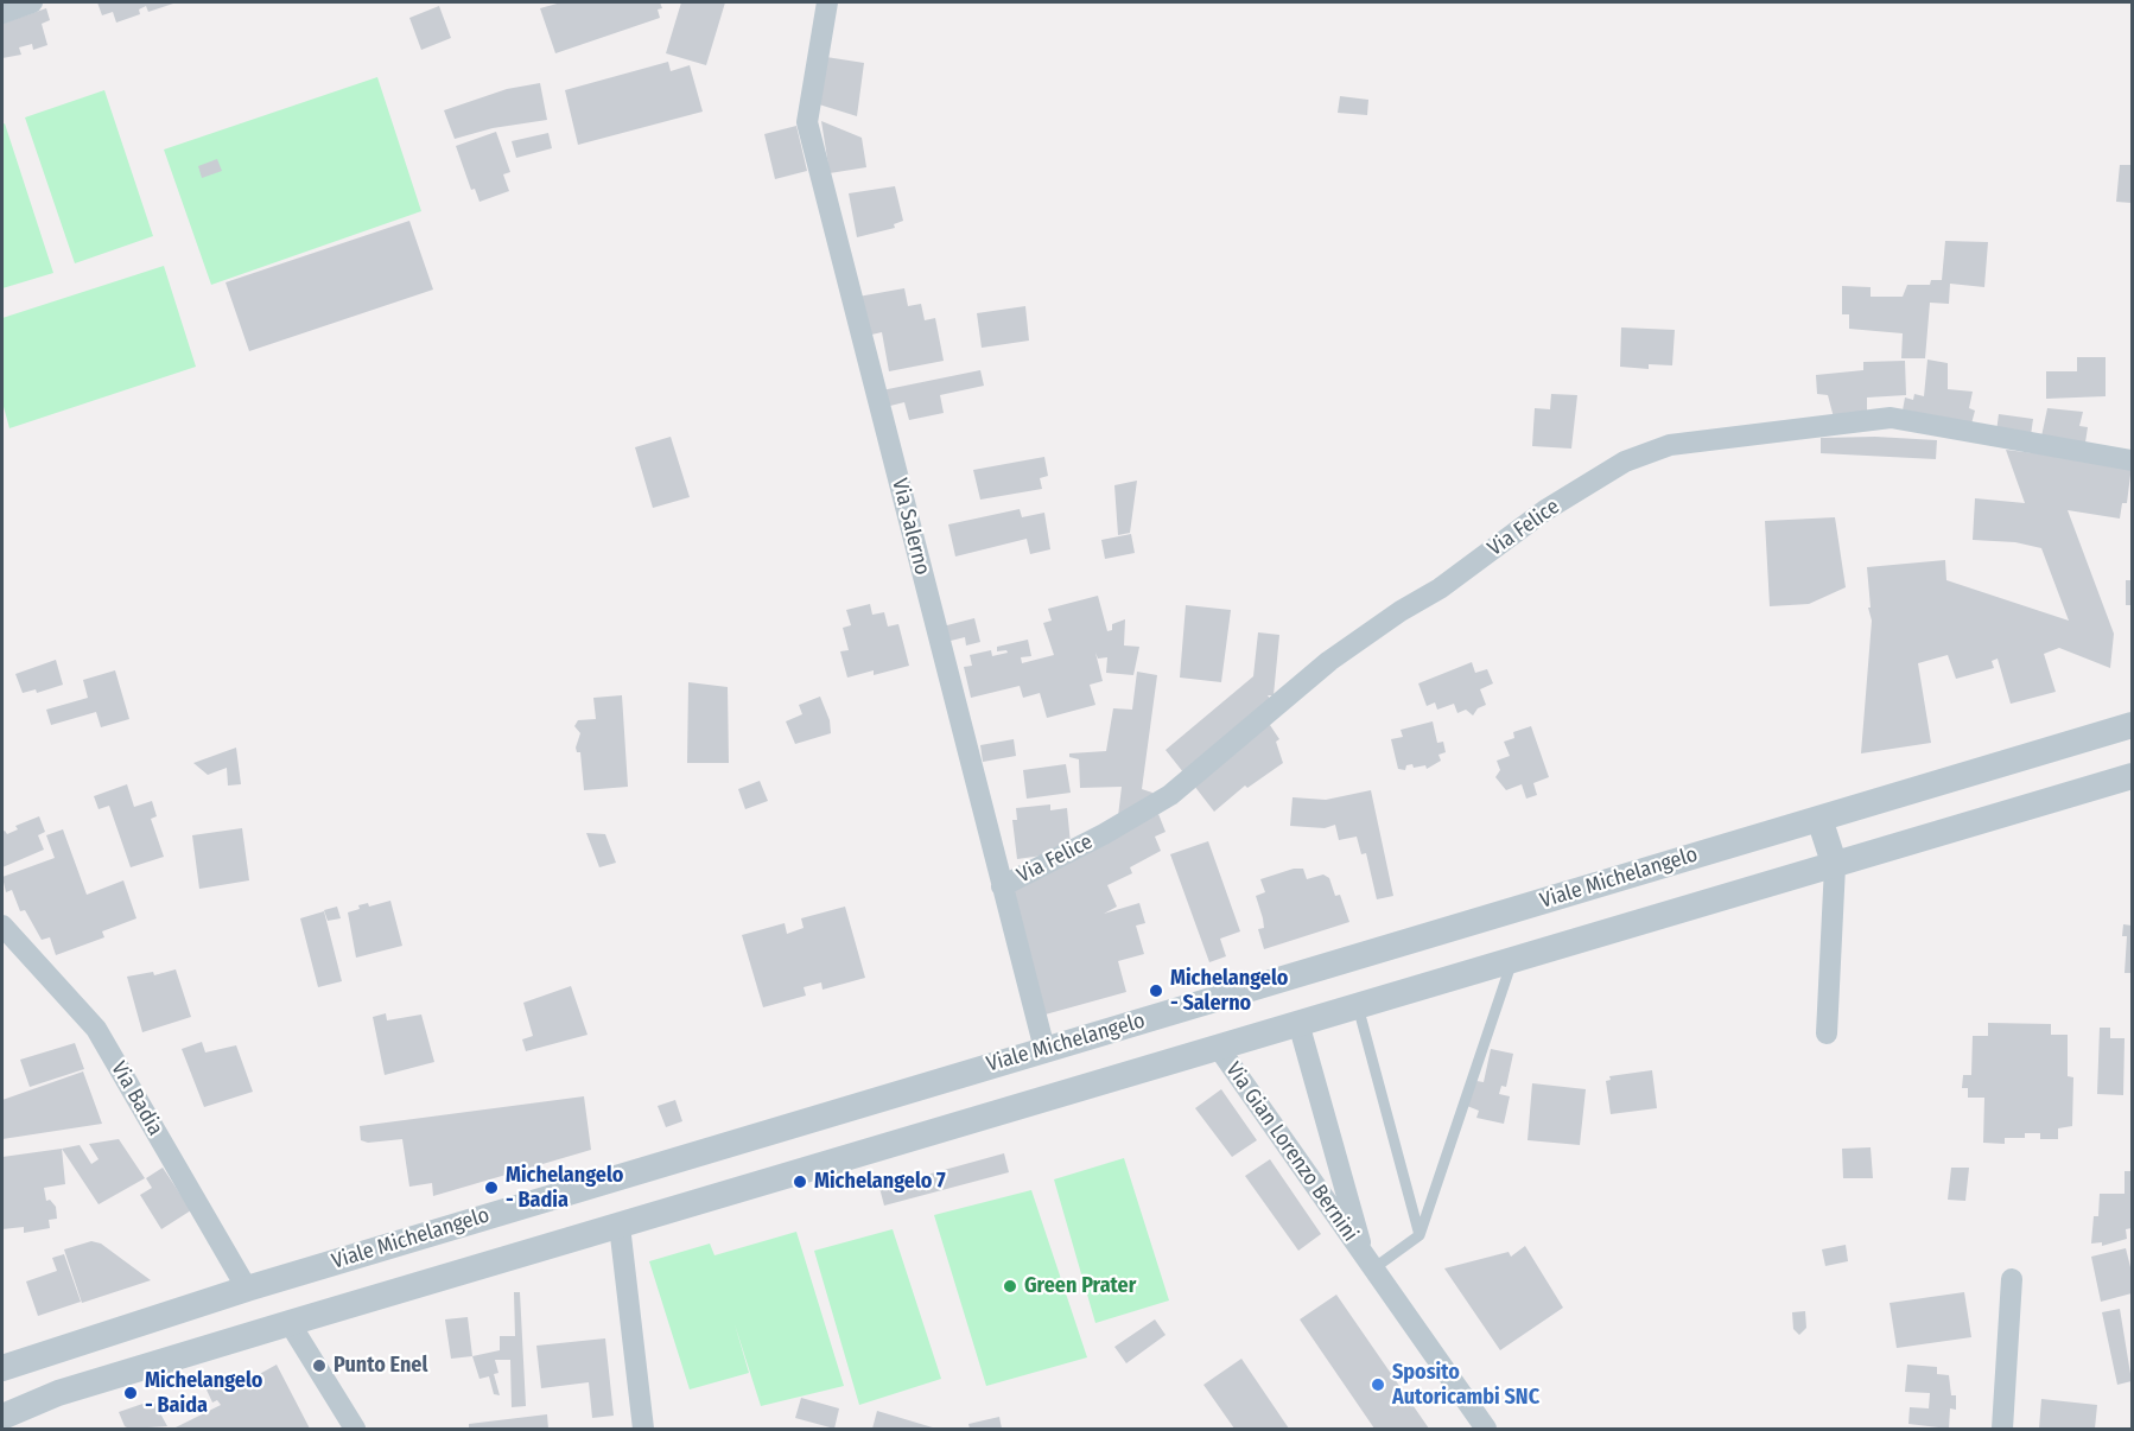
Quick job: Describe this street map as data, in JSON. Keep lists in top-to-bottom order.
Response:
{
  "streets": {
    "street": [
      "Via Salerno",
      "Via Felice",
      "Viale Michelangelo",
      "Via Badia",
      "Via Gian Lorenzo Bernini"
    ]
  },
  "crossings": [
    ["Via Salerno", "Via Felice"],
    ["Via Salerno", "Viale Michelangelo"],
    ["Viale Michelangelo", "Via Badia"]
  ],
  "places": [
    "Michelangelo - Salerno",
    "Michelangelo 7",
    "Michelangelo - Badia",
    "Green Prater",
    "Punto Enel",
    "Sposito Autoricambi SNC",
    "Michelangelo - Baida"
  ]
}
